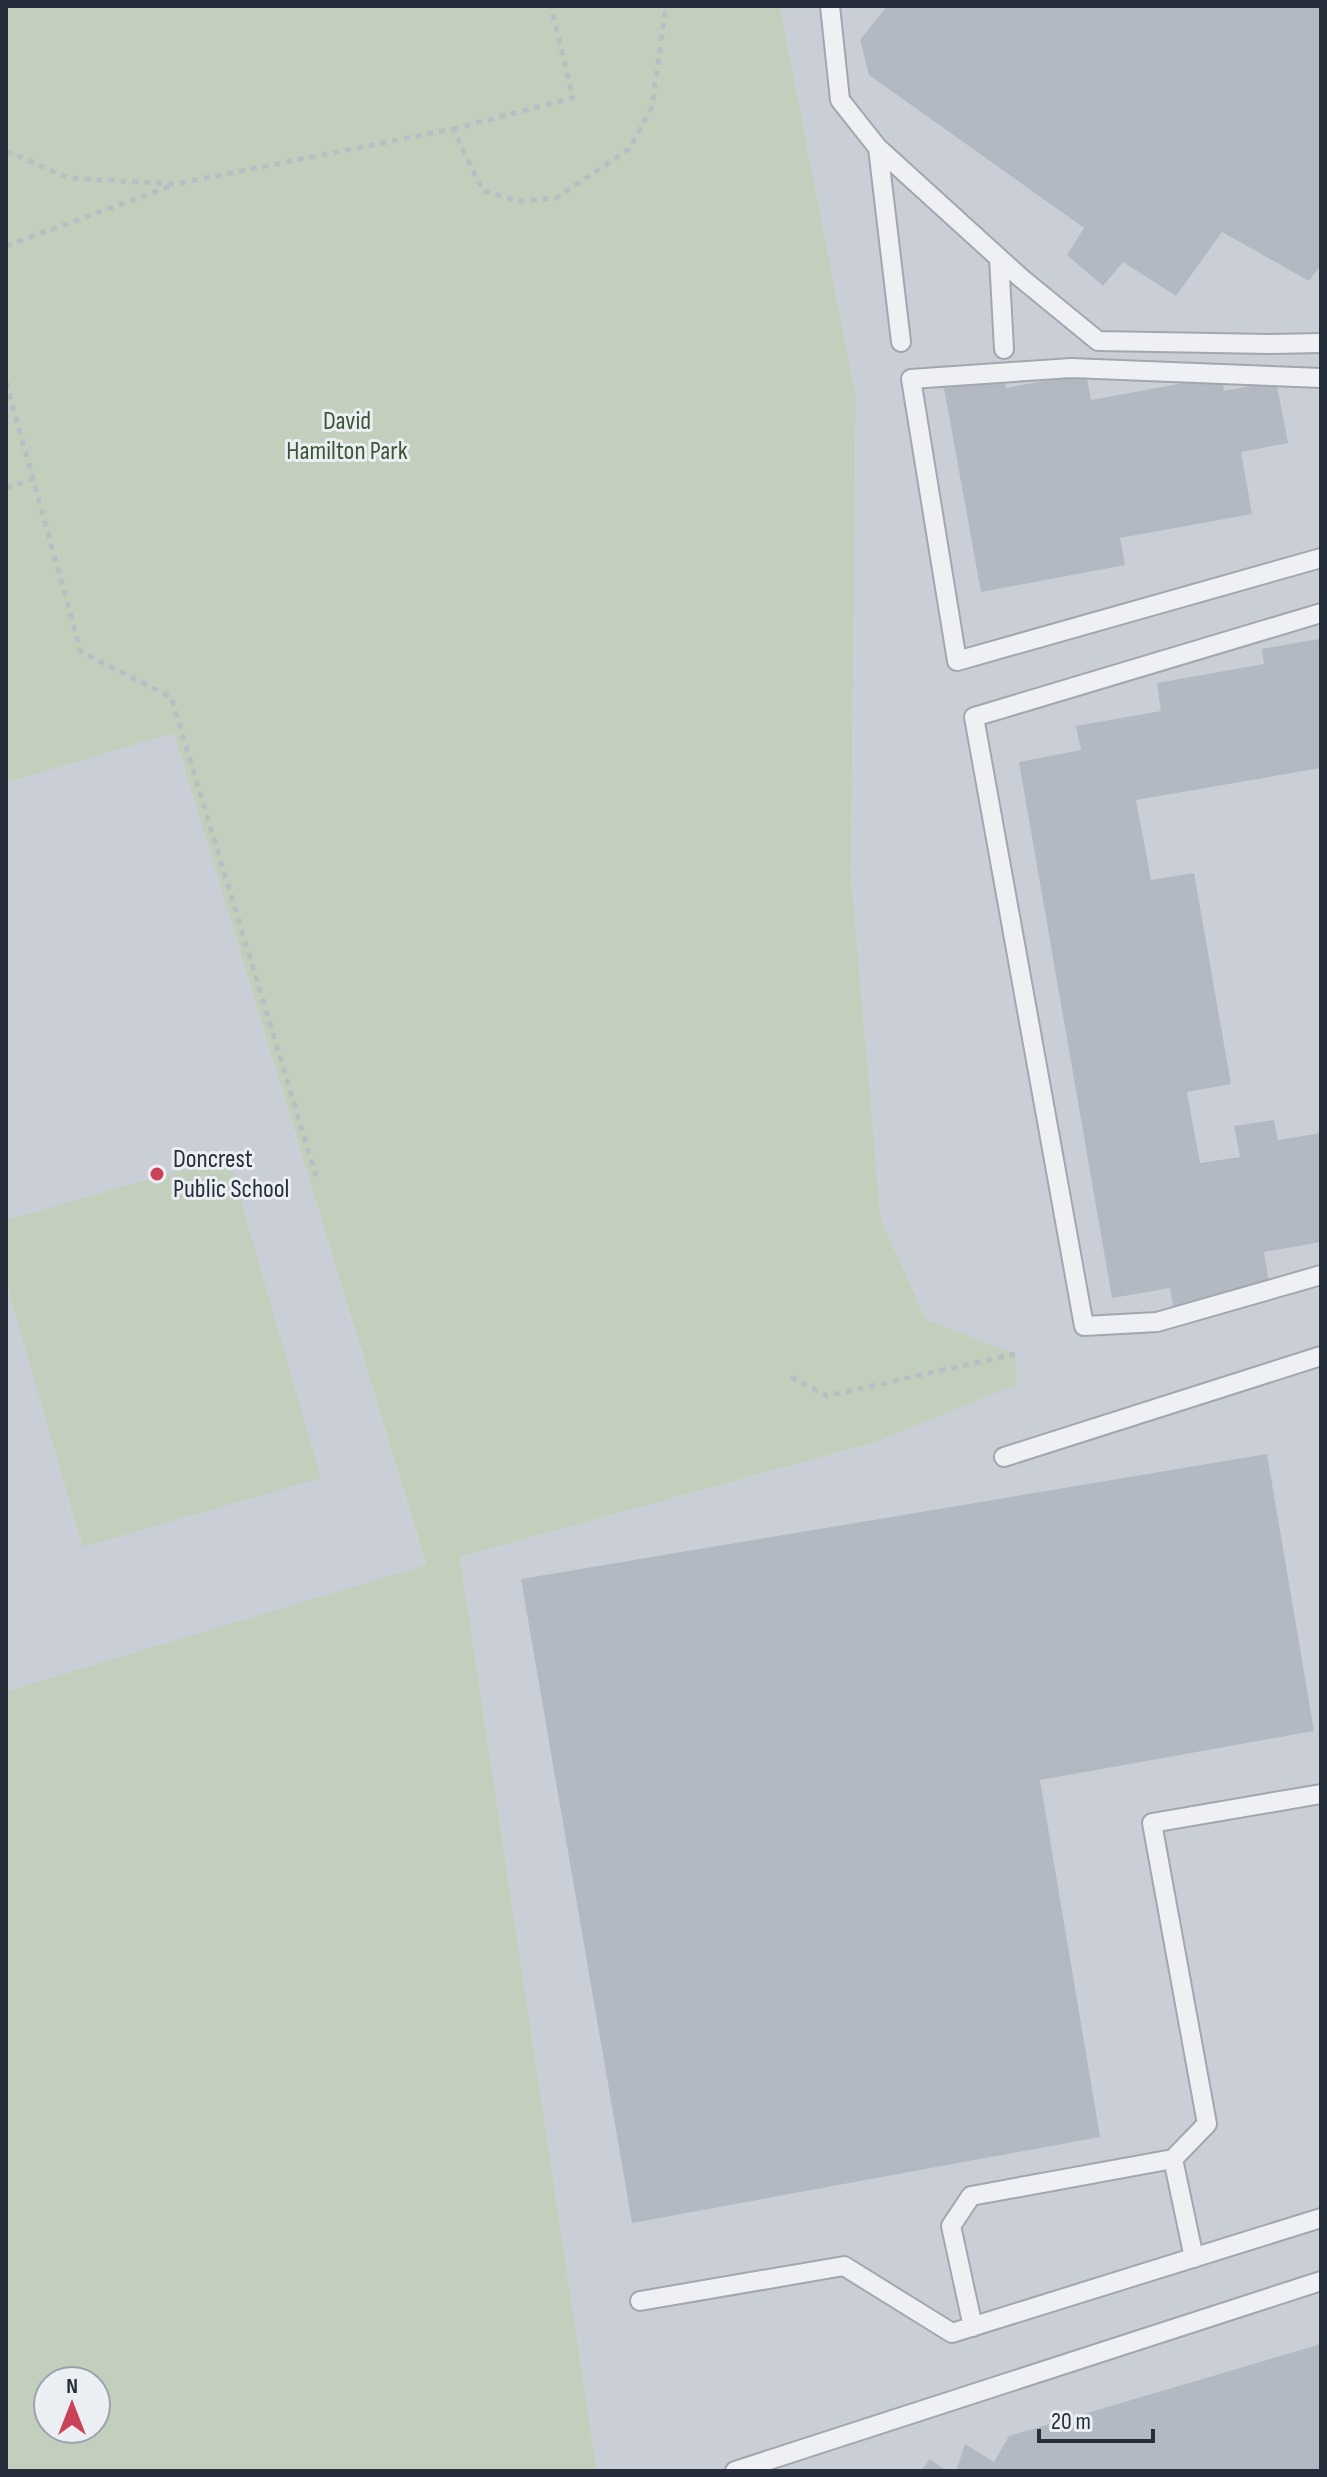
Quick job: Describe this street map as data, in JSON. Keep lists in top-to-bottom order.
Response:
{
  "parks": ["David Hamilton Park"],
  "places": ["Doncrest Public School"],
  "scale_bar": "20 m",
  "north": "top"
}
